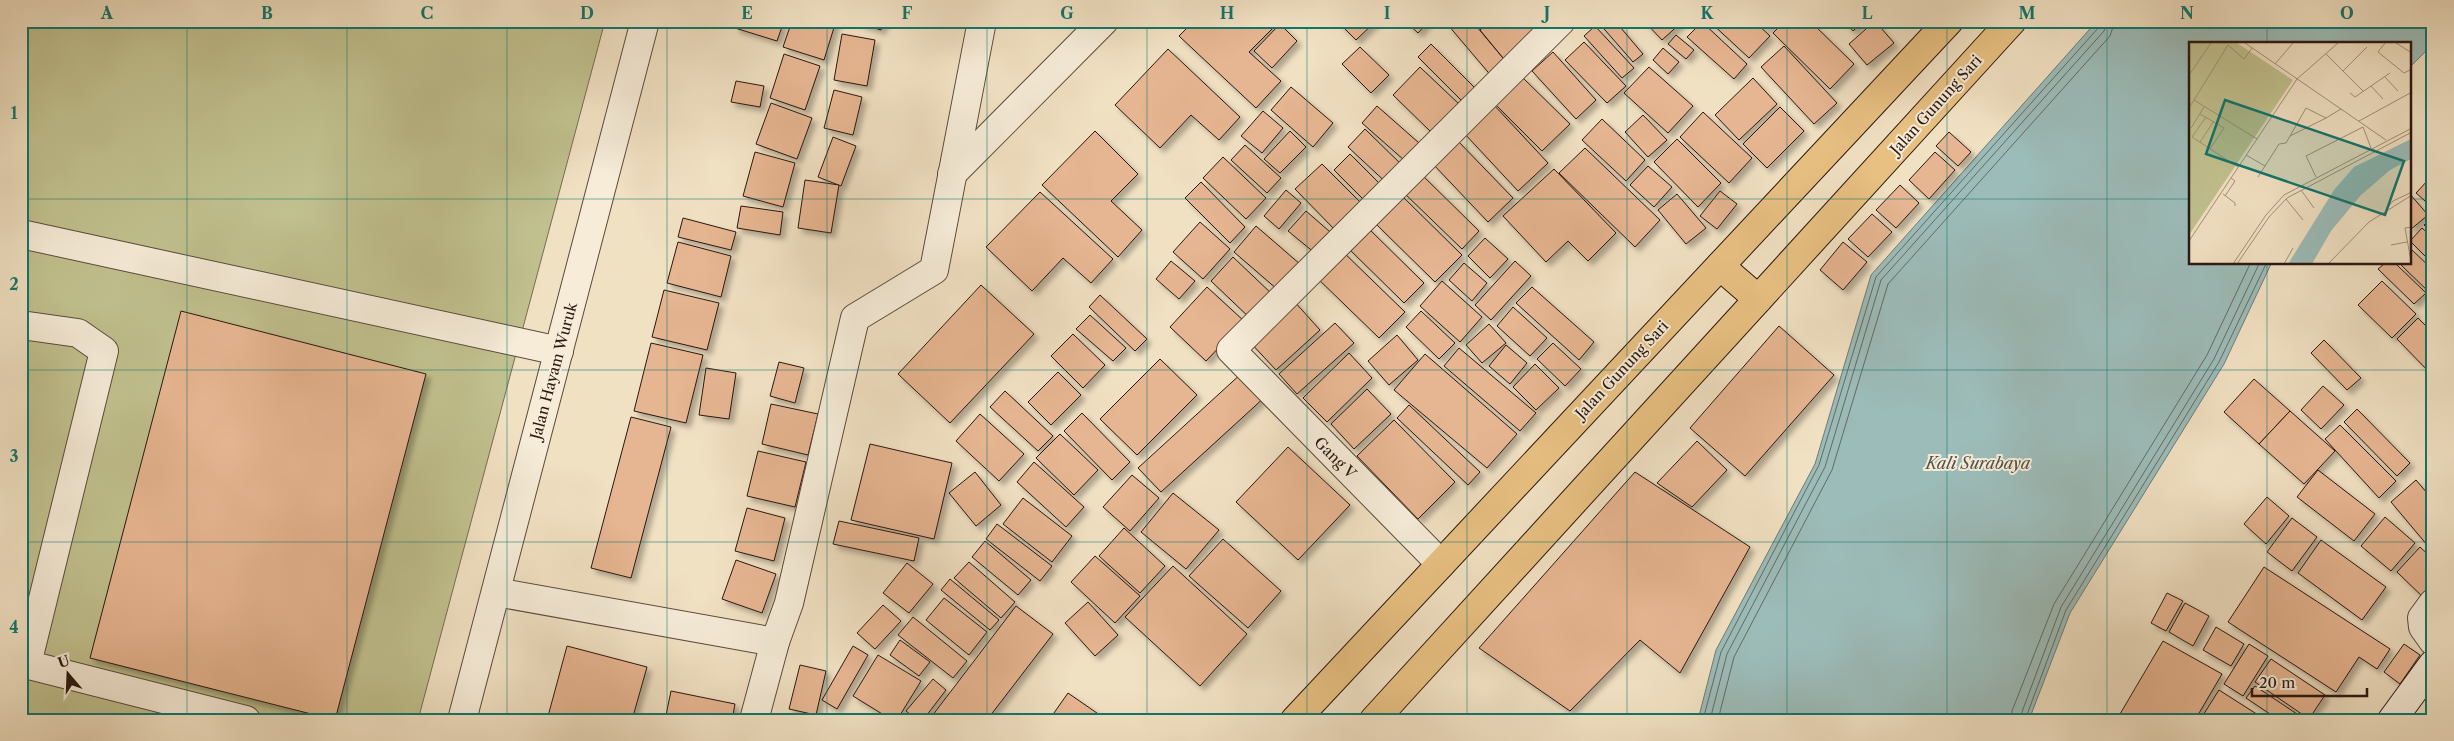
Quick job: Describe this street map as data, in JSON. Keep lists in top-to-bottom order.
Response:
{
  "streets": {
    "main road": ["Jalan Gunung Sari"],
    "street": ["Jalan Hayam Wuruk", "Gang V"]
  },
  "crossings": [
    ["Jalan Gunung Sari", "Gang V"]
  ],
  "water": ["Kali Surabaya"],
  "scale_bar": "20 m",
  "north": "top",
  "grid": {
    "columns": [
      "A",
      "B",
      "C",
      "D",
      "E",
      "F",
      "G",
      "H",
      "I",
      "J",
      "K",
      "L",
      "M",
      "N",
      "O"
    ],
    "rows": [
      "1",
      "2",
      "3",
      "4"
    ]
  }
}
